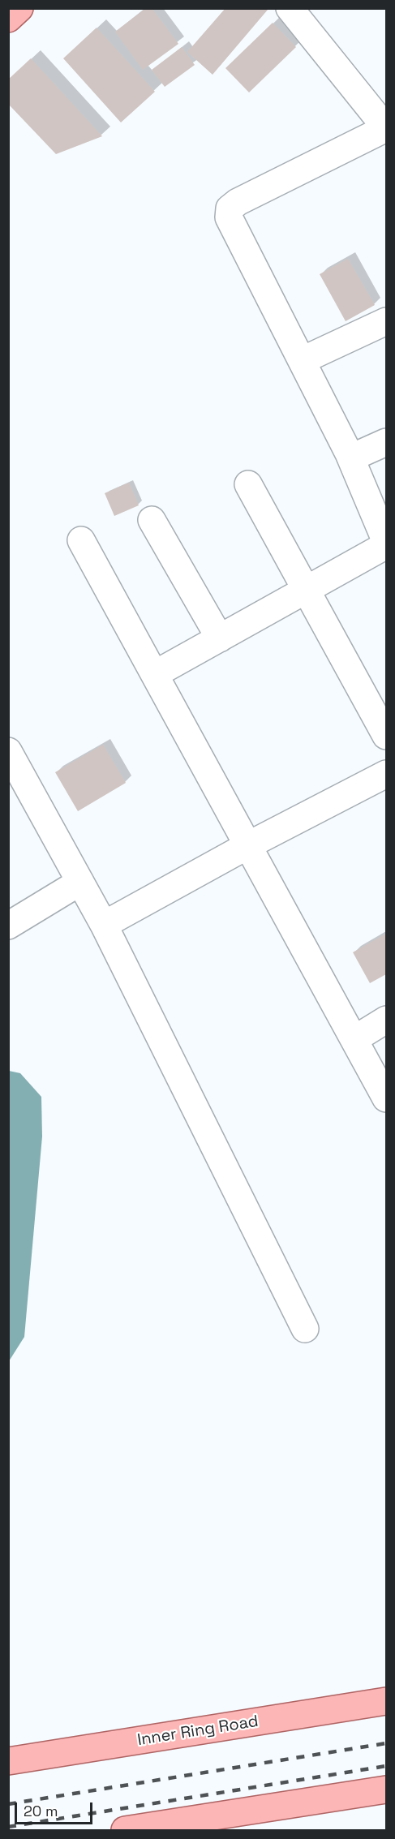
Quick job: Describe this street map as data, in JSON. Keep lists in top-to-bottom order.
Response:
{
  "streets": {
    "main road": ["Inner Ring Road"]
  },
  "scale_bar": "20 m"
}
